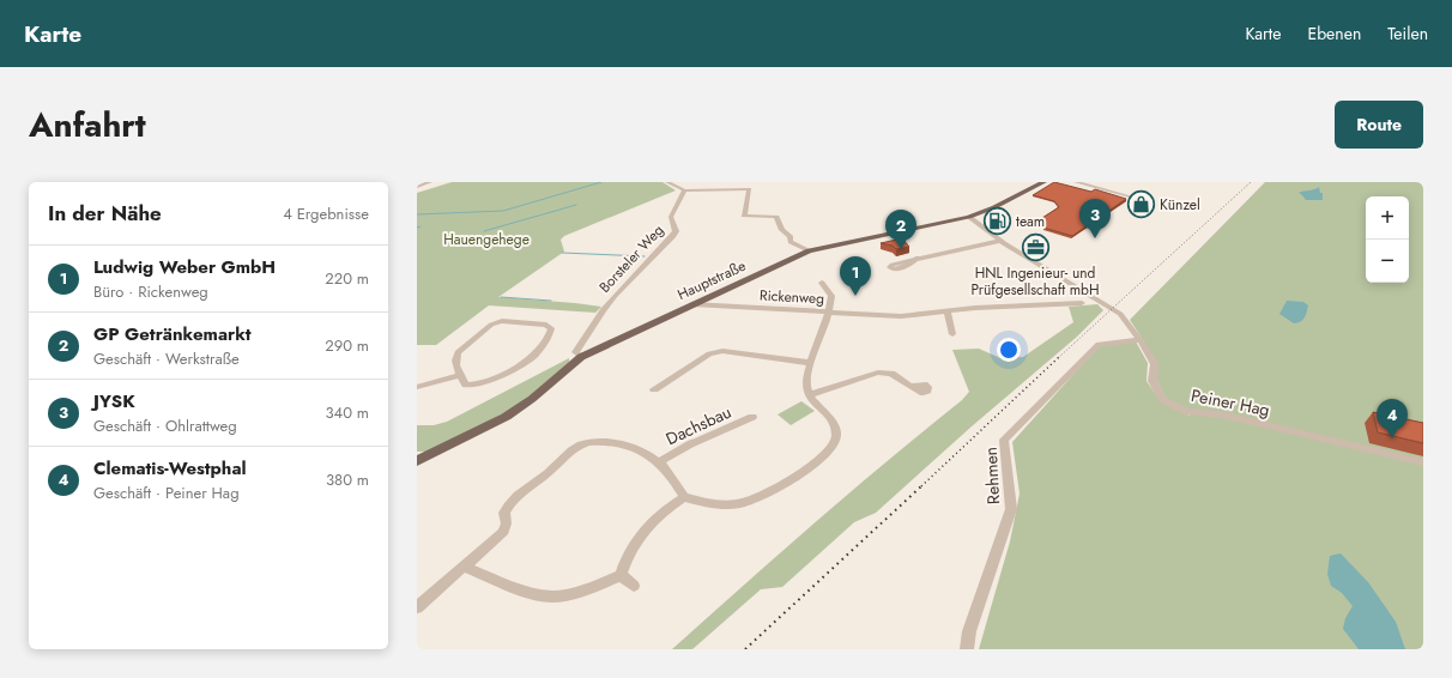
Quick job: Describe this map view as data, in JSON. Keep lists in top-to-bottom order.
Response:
{
  "streets": {
    "main road": ["Hauptstraße"],
    "street": [
      "Borsteler Weg",
      "Rickenweg",
      "Peiner Hag",
      "Dachsbau",
      "Rehmen"
    ]
  },
  "crossings": [
    ["Borsteler Weg", "Hauptstraße"],
    ["Hauptstraße", "Rickenweg"],
    ["Hauptstraße", "Peiner Hag"],
    ["Peiner Hag", "Rehmen"]
  ],
  "parks": ["Hauengehege"],
  "places": {
    "shop": ["Künzel"],
    "fuel station": ["team"],
    "office": ["HNL Ingenieur- und Prüfgesellschaft mbH"]
  },
  "page": {
    "header": "Karte",
    "nav": ["Karte", "Ebenen", "Teilen"],
    "title": "Anfahrt",
    "buttons": "Route",
    "heading": ["In der Nähe", "4 Ergebnisse"],
    "map_buttons": ["+", "−"],
    "pins": [
      "3",
      "2",
      "1",
      "4"
    ],
    "list": [
      {
        "mark": "1",
        "name": "Ludwig Weber GmbH",
        "note": "Büro · Rickenweg",
        "value": "220 m"
      },
      {
        "mark": "2",
        "name": "GP Getränkemarkt",
        "note": "Geschäft · Werkstraße",
        "value": "290 m"
      },
      {
        "mark": "3",
        "name": "JYSK",
        "note": "Geschäft · Ohlrattweg",
        "value": "340 m"
      },
      {
        "mark": "4",
        "name": "Clematis-Westphal",
        "note": "Geschäft · Peiner Hag",
        "value": "380 m"
      }
    ]
  }
}
